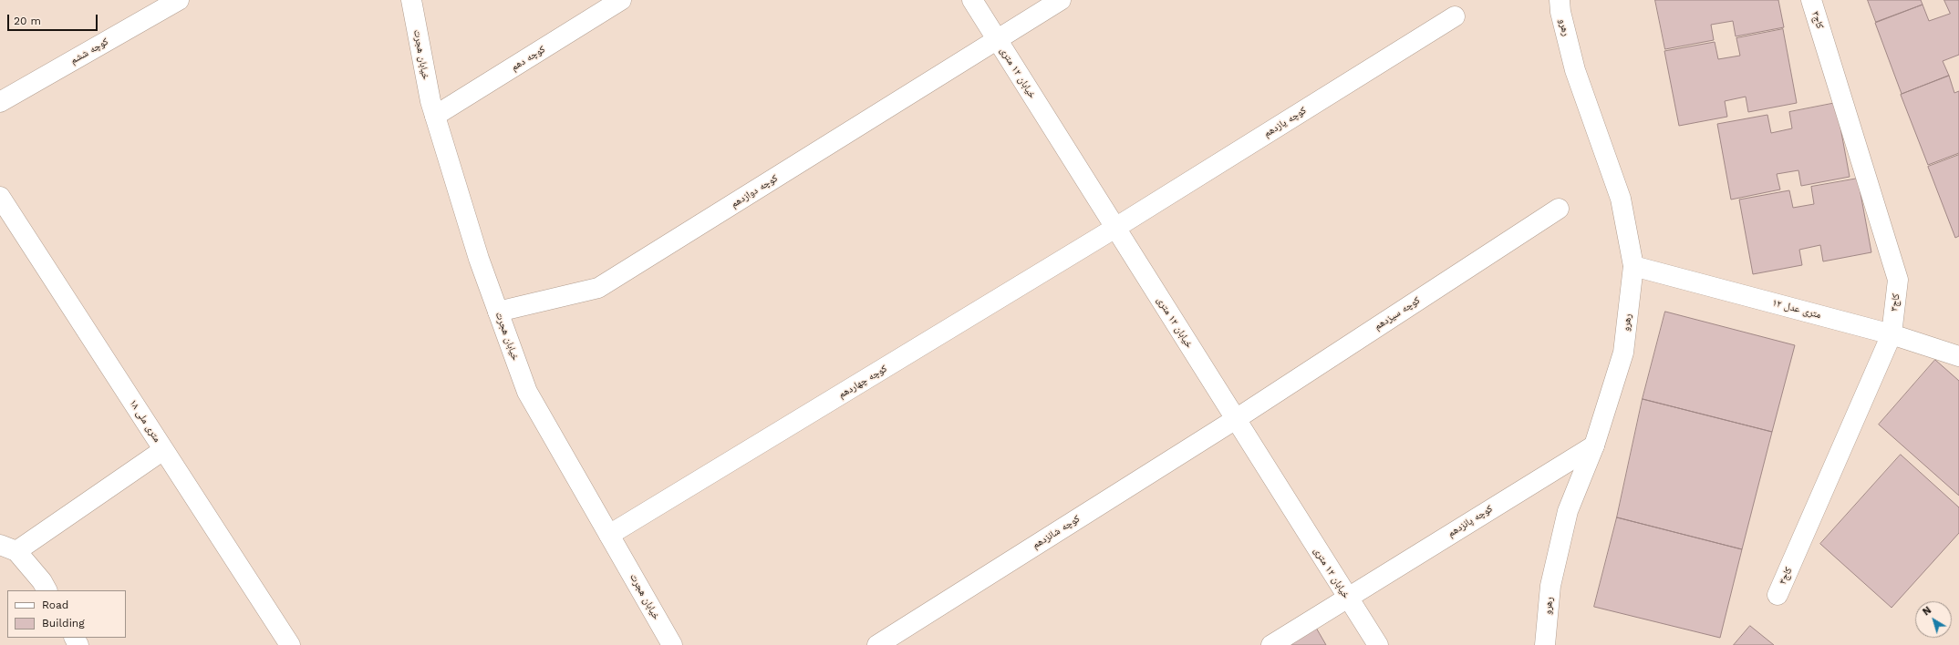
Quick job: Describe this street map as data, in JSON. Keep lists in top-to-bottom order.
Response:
{
  "streets": {
    "street": [
      "کاج۳",
      "رهرو",
      "کوچه ششم",
      "خیابان هجرت",
      "کوچه دهم",
      "خیابان ۱۲ متری",
      "کوچه یازدهم",
      "کوچه دوازدهم",
      "۱۲ متری عدل",
      "کوچه سیزدهم",
      "کوچه چهاردهم",
      "۱۸ متری ملی",
      "کوچه پانزدهم",
      "کوچه شانزدهم"
    ]
  },
  "crossings": [
    ["کاج۳", "۱۲ متری عدل"],
    ["رهرو", "۱۲ متری عدل"],
    ["رهرو", "کوچه پانزدهم"],
    ["خیابان هجرت", "کوچه دهم"],
    ["خیابان هجرت", "کوچه دوازدهم"],
    ["خیابان هجرت", "کوچه چهاردهم"],
    ["خیابان ۱۲ متری", "کوچه یازدهم"],
    ["خیابان ۱۲ متری", "کوچه دوازدهم"],
    ["خیابان ۱۲ متری", "کوچه سیزدهم"],
    ["خیابان ۱۲ متری", "کوچه چهاردهم"],
    ["خیابان ۱۲ متری", "کوچه پانزدهم"],
    ["خیابان ۱۲ متری", "کوچه شانزدهم"],
    ["کوچه یازدهم", "کوچه چهاردهم"],
    ["کوچه سیزدهم", "کوچه شانزدهم"]
  ],
  "legend": ["Road", "Building"],
  "scale_bar": "20 m",
  "north": "top left"
}
